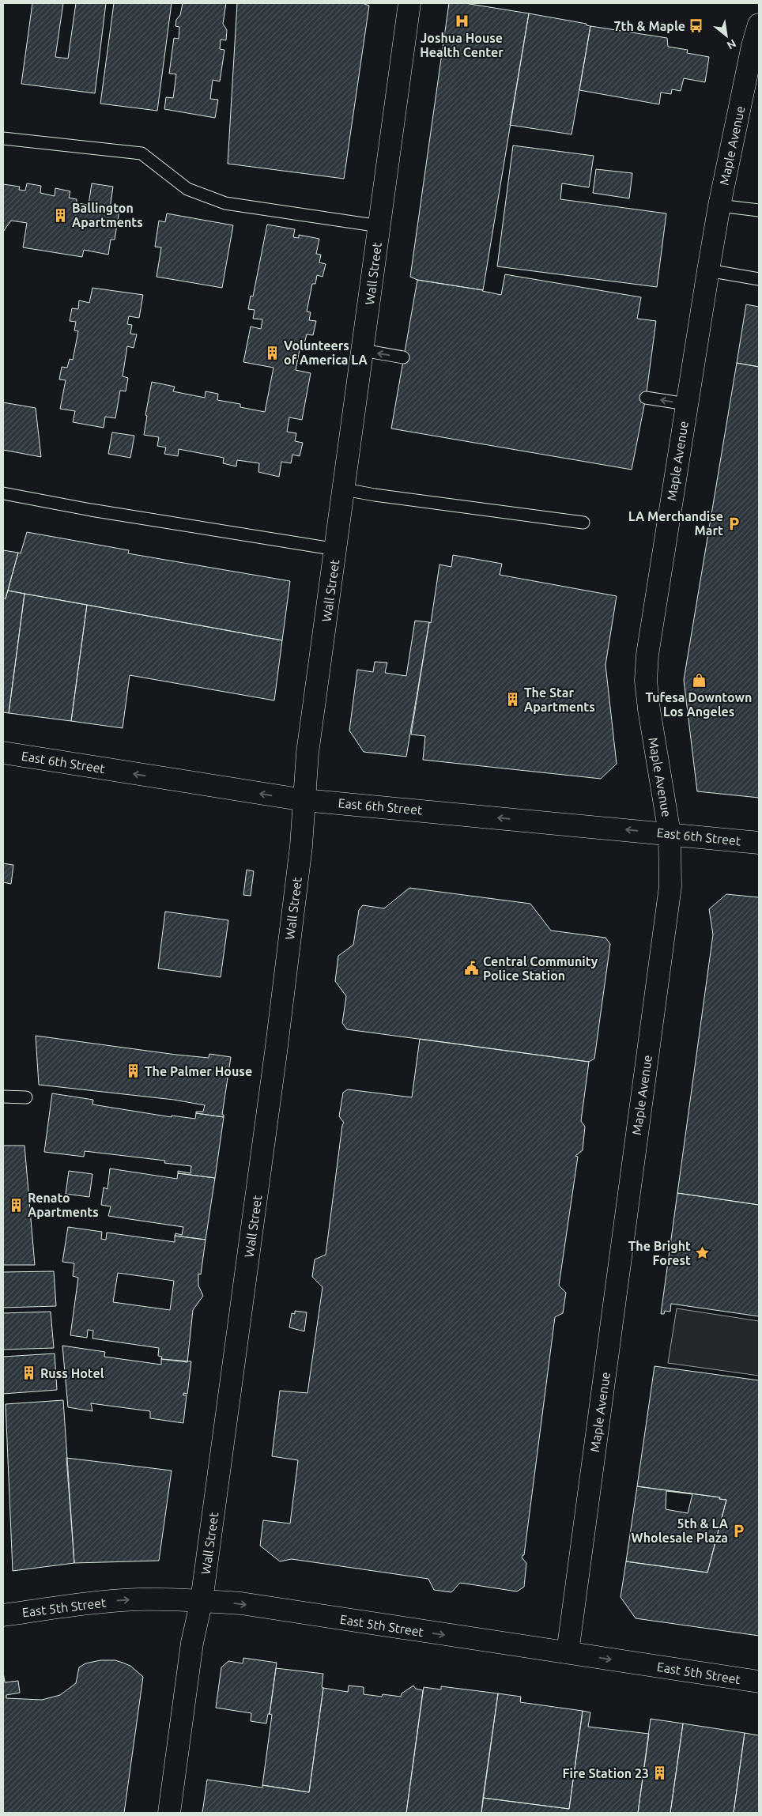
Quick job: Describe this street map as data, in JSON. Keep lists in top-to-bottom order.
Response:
{
  "streets": {
    "street": [
      "Maple Avenue",
      "Wall Street",
      "East 6th Street",
      "East 5th Street"
    ]
  },
  "crossings": [
    ["Maple Avenue", "East 6th Street"],
    ["Maple Avenue", "East 5th Street"],
    ["Wall Street", "East 6th Street"],
    ["Wall Street", "East 5th Street"]
  ],
  "one_way": ["East 6th Street", "East 5th Street"],
  "places": {
    "hospital": ["Joshua House Health Center"],
    "bus stop": ["7th & Maple"],
    "building": [
      "Ballington Apartments",
      "Volunteers of America LA",
      "The Star Apartments",
      "The Palmer House",
      "Renato Apartments",
      "Russ Hotel",
      "Fire Station 23"
    ],
    "parking": ["LA Merchandise Mart", "5th & LA Wholesale Plaza"],
    "shop": ["Tufesa Downtown Los Angeles"],
    "public building": ["Central Community Police Station"],
    "place": ["The Bright Forest"]
  },
  "north": "bottom right"
}
